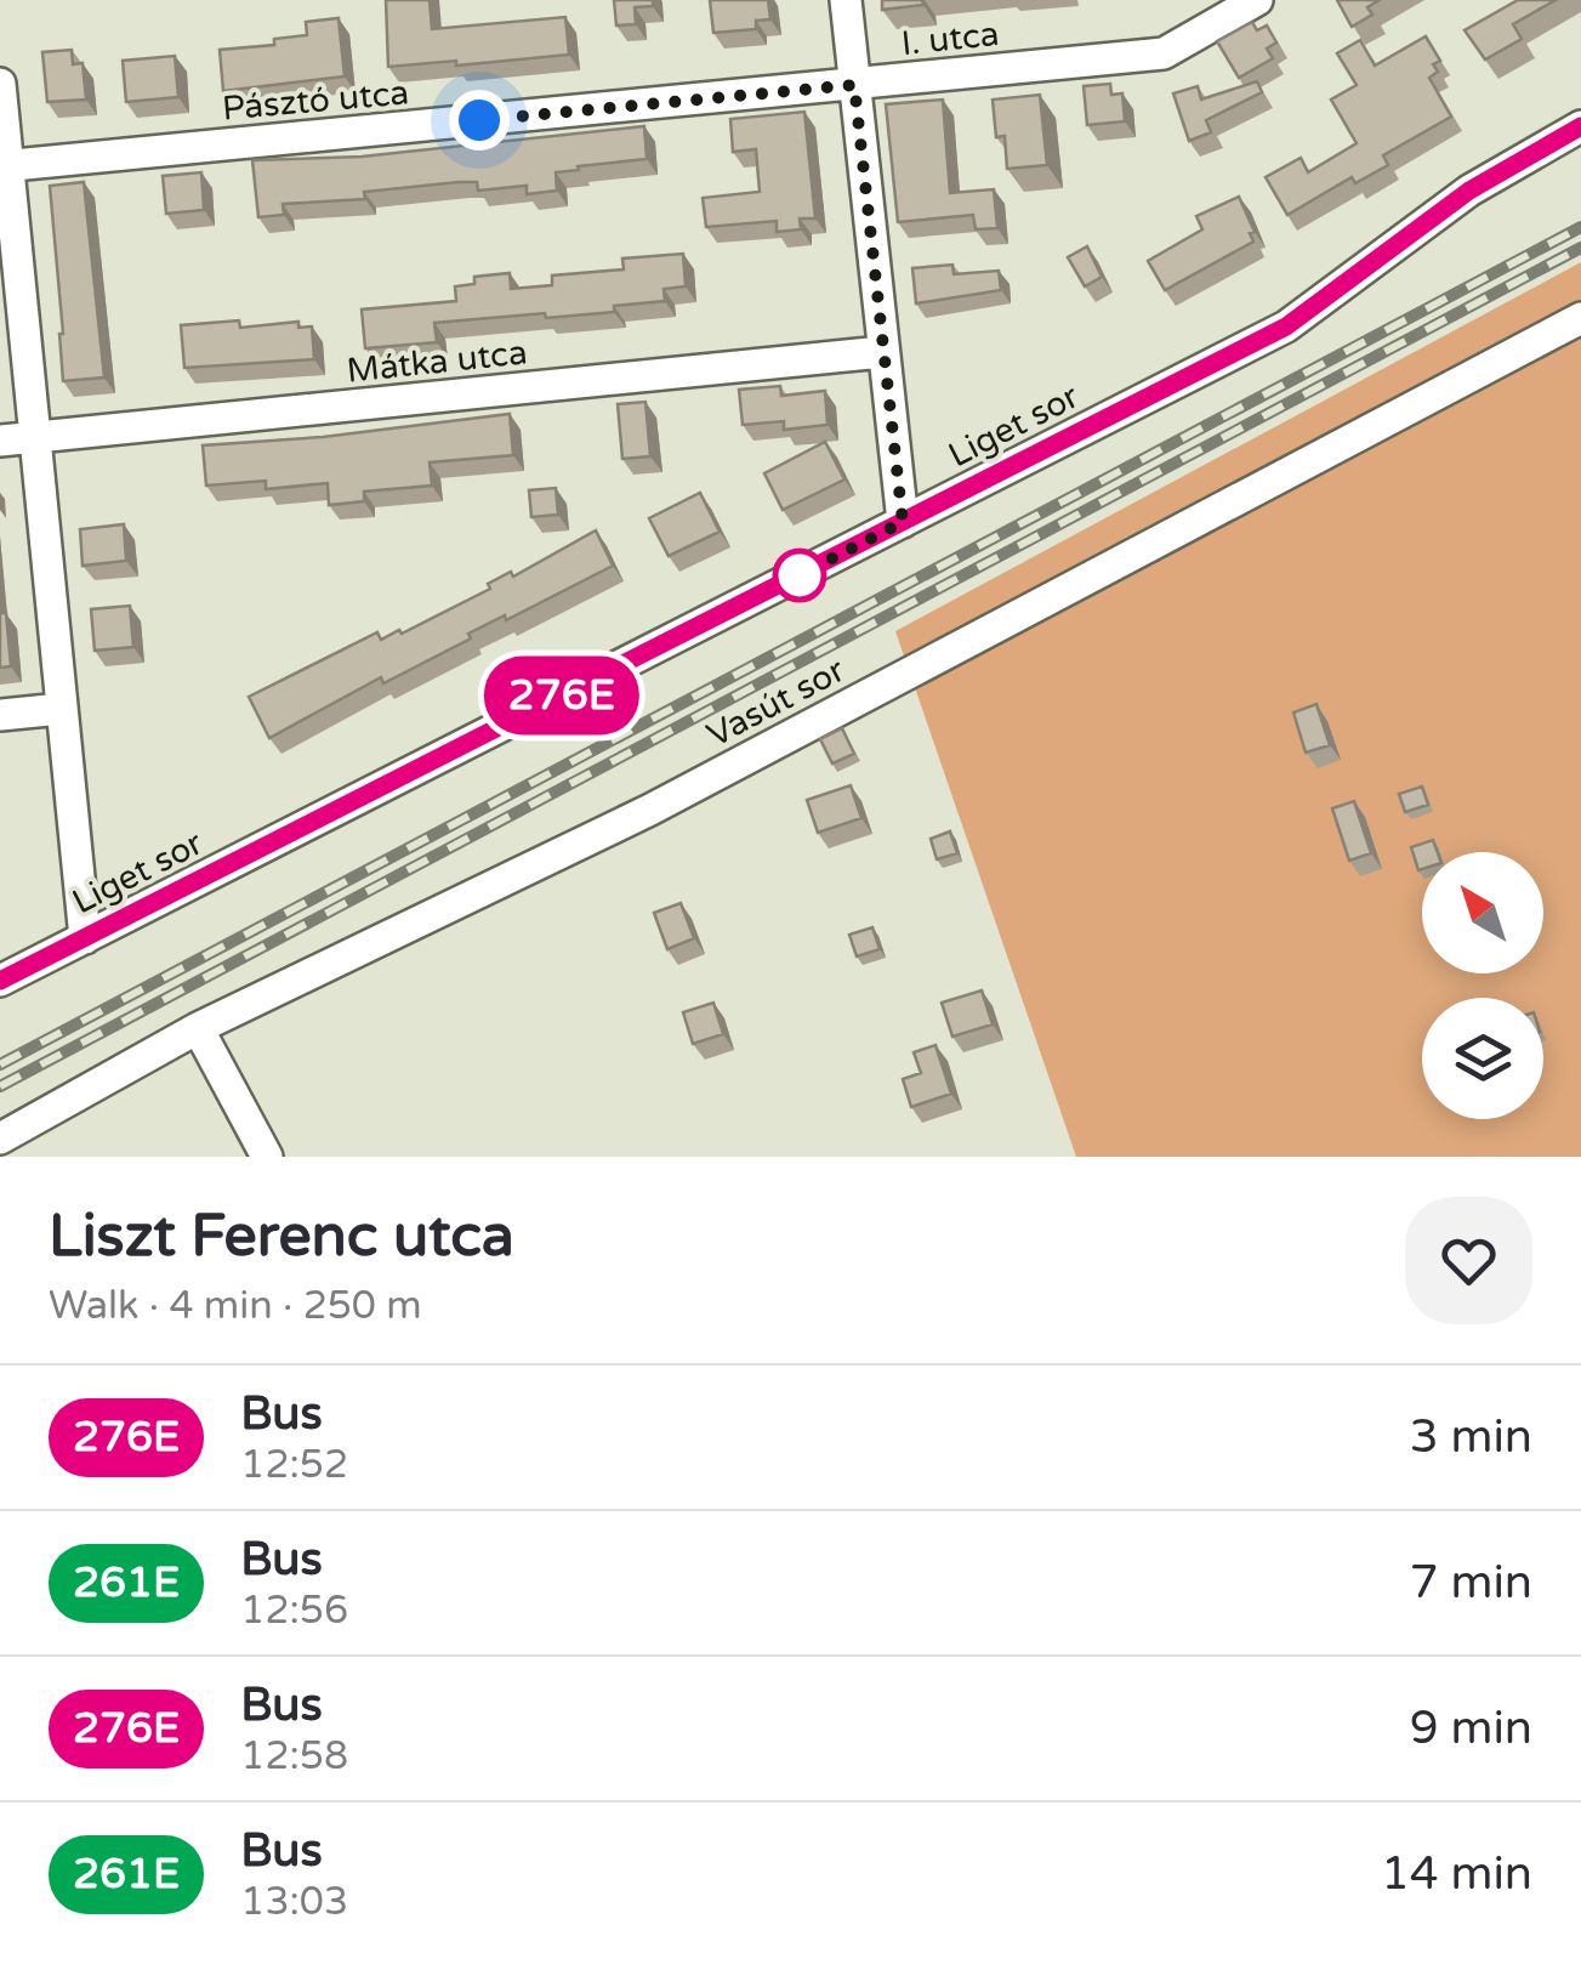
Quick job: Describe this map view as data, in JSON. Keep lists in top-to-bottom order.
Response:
{
  "streets": {
    "street": [
      "I. utca",
      "Pásztó utca",
      "Mátka utca",
      "Liget sor",
      "Vasút sor"
    ]
  },
  "crossings": [
    ["I. utca", "Pásztó utca"]
  ],
  "lines": ["bus line 276E"],
  "north": "top left",
  "page": {
    "on_map": "276E",
    "heading": ["Liszt Ferenc utca", "Walk · 4 min · 250 m"],
    "list": [
      {
        "mark": "276E",
        "name": "Bus",
        "note": "12:52",
        "value": "3 min"
      },
      {
        "mark": "261E",
        "name": "Bus",
        "note": "12:56",
        "value": "7 min"
      },
      {
        "mark": "276E",
        "name": "Bus",
        "note": "12:58",
        "value": "9 min"
      },
      {
        "mark": "261E",
        "name": "Bus",
        "note": "13:03",
        "value": "14 min"
      }
    ]
  }
}
